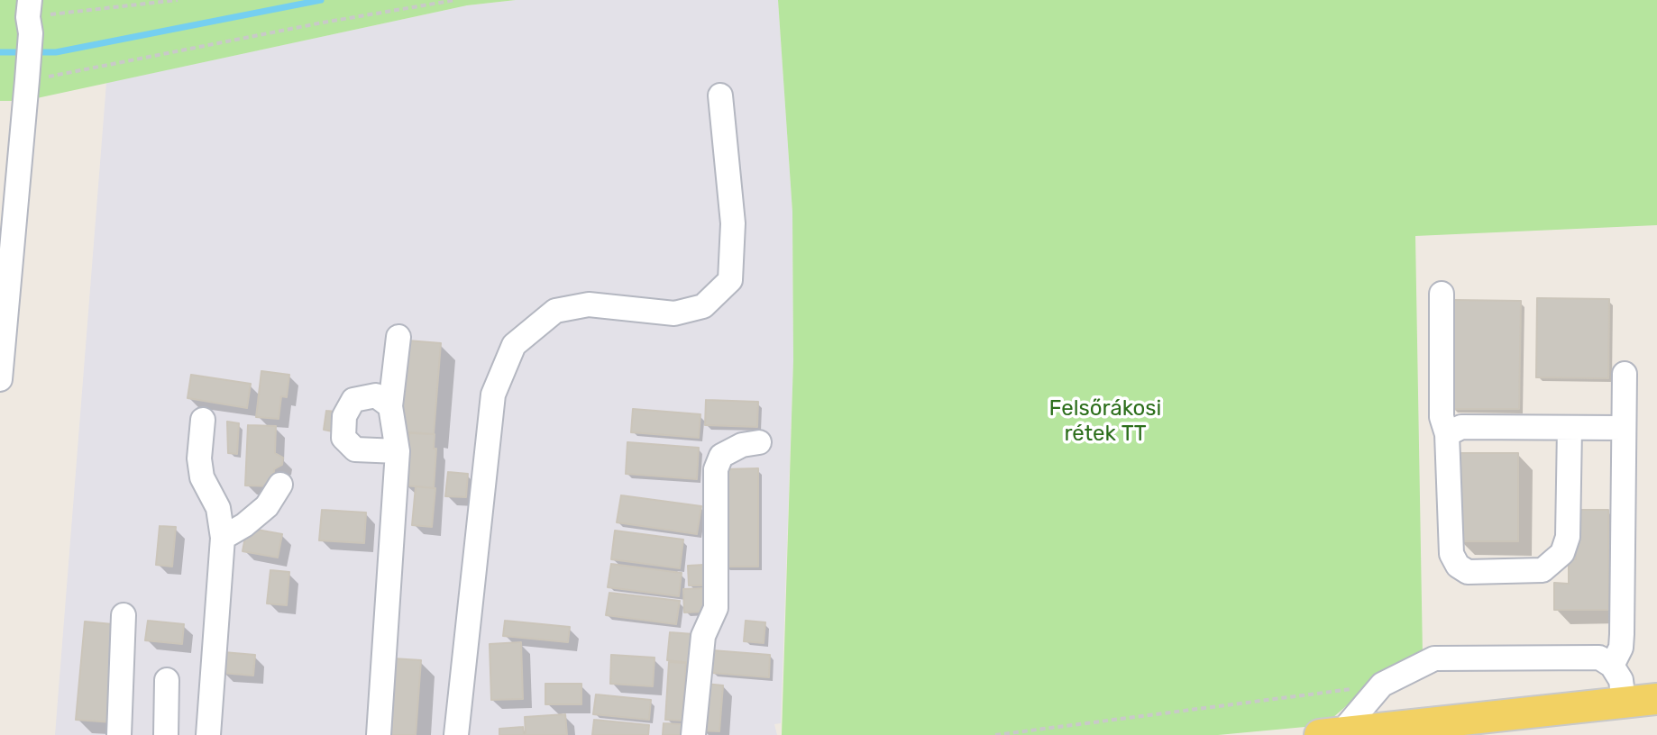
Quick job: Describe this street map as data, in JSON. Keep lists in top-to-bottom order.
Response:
{
  "parks": ["Felsőrákosi rétek TT"]
}
